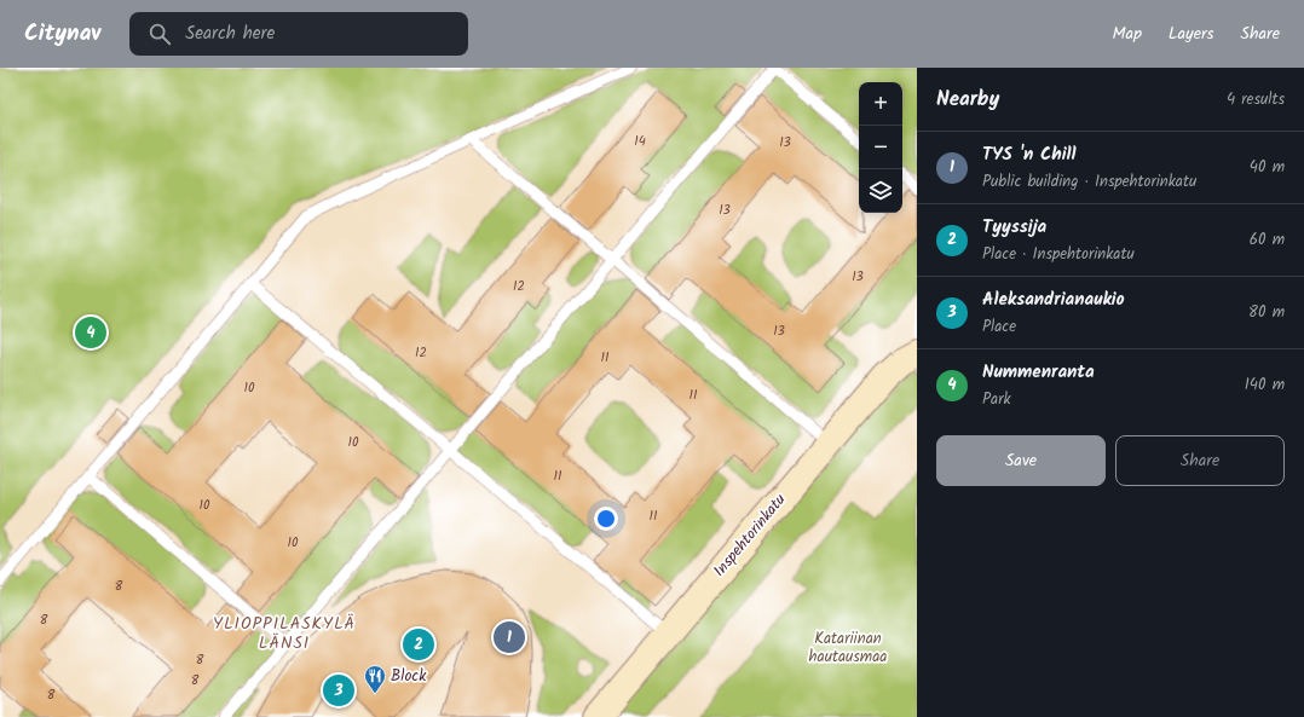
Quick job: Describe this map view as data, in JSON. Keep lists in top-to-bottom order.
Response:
{
  "streets": {
    "street": ["Inspehtorinkatu"]
  },
  "districts": ["YLIOPPILASKYLÄ LÄNSI"],
  "parks": ["Katariinan hautausmaa"],
  "places": {
    "restaurant": ["Block"]
  },
  "house_numbers": [
    "14",
    "13",
    "13",
    "13",
    "12",
    "13",
    "12",
    "11",
    "10",
    "11",
    "10",
    "11",
    "10",
    "11",
    "10",
    "8",
    "8",
    "8",
    "8",
    "8"
  ],
  "page": {
    "header": "Citynav",
    "search": "Search here",
    "nav": ["Map", "Layers", "Share"],
    "heading": ["Nearby", "4 results"],
    "map_buttons": ["+", "−"],
    "list": [
      {
        "mark": "1",
        "name": "TYS 'n Chill",
        "note": "Public building · Inspehtorinkatu",
        "value": "40 m"
      },
      {
        "mark": "2",
        "name": "Tyyssija",
        "note": "Place · Inspehtorinkatu",
        "value": "60 m"
      },
      {
        "mark": "3",
        "name": "Aleksandrianaukio",
        "note": "Place",
        "value": "80 m"
      },
      {
        "mark": "4",
        "name": "Nummenranta",
        "note": "Park",
        "value": "140 m"
      }
    ],
    "pins": [
      "4",
      "1",
      "2",
      "3"
    ],
    "buttons": ["Save", "Share"]
  }
}
